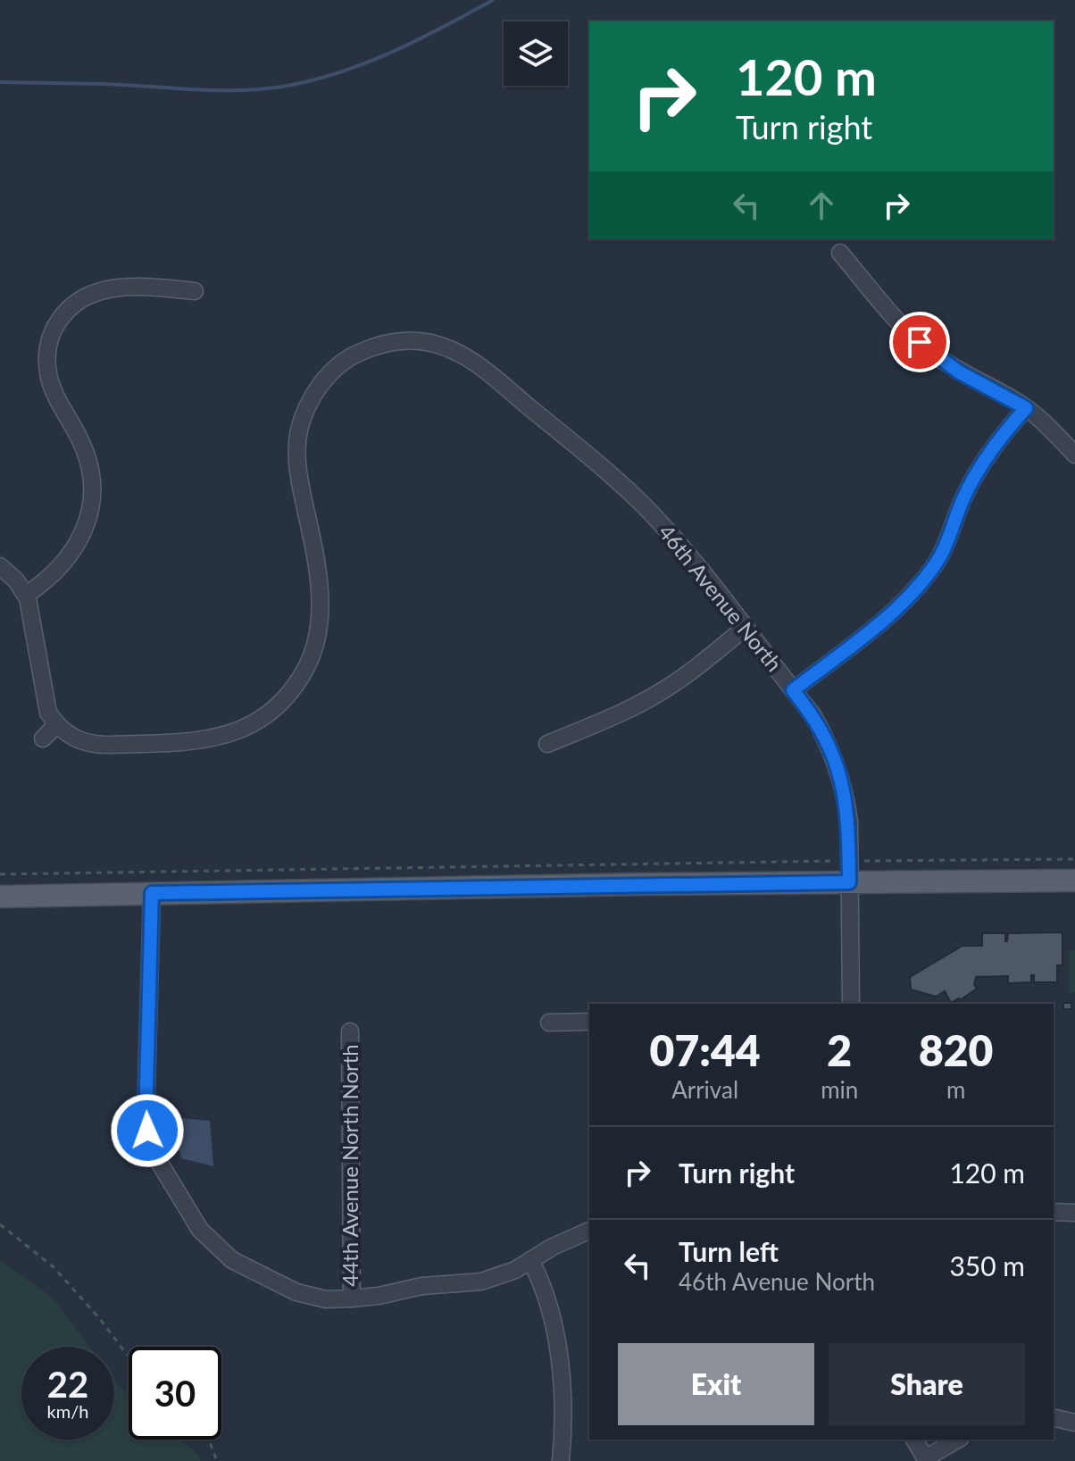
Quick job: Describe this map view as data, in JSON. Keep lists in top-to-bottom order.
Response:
{
  "streets": {
    "street": ["46th Avenue North", "44th Avenue North North"]
  },
  "page": {
    "turn": ["120 m", "Turn right"],
    "eta": [
      "07:44",
      "Arrival",
      "2",
      "min",
      "820",
      "m"
    ],
    "list": [
      {
        "name": "Turn right",
        "value": "120 m"
      },
      {
        "name": "Turn left",
        "note": "46th Avenue North",
        "value": "350 m"
      }
    ],
    "buttons": ["Exit", "Share"],
    "speed": "22 km/h",
    "limit": "30"
  }
}
